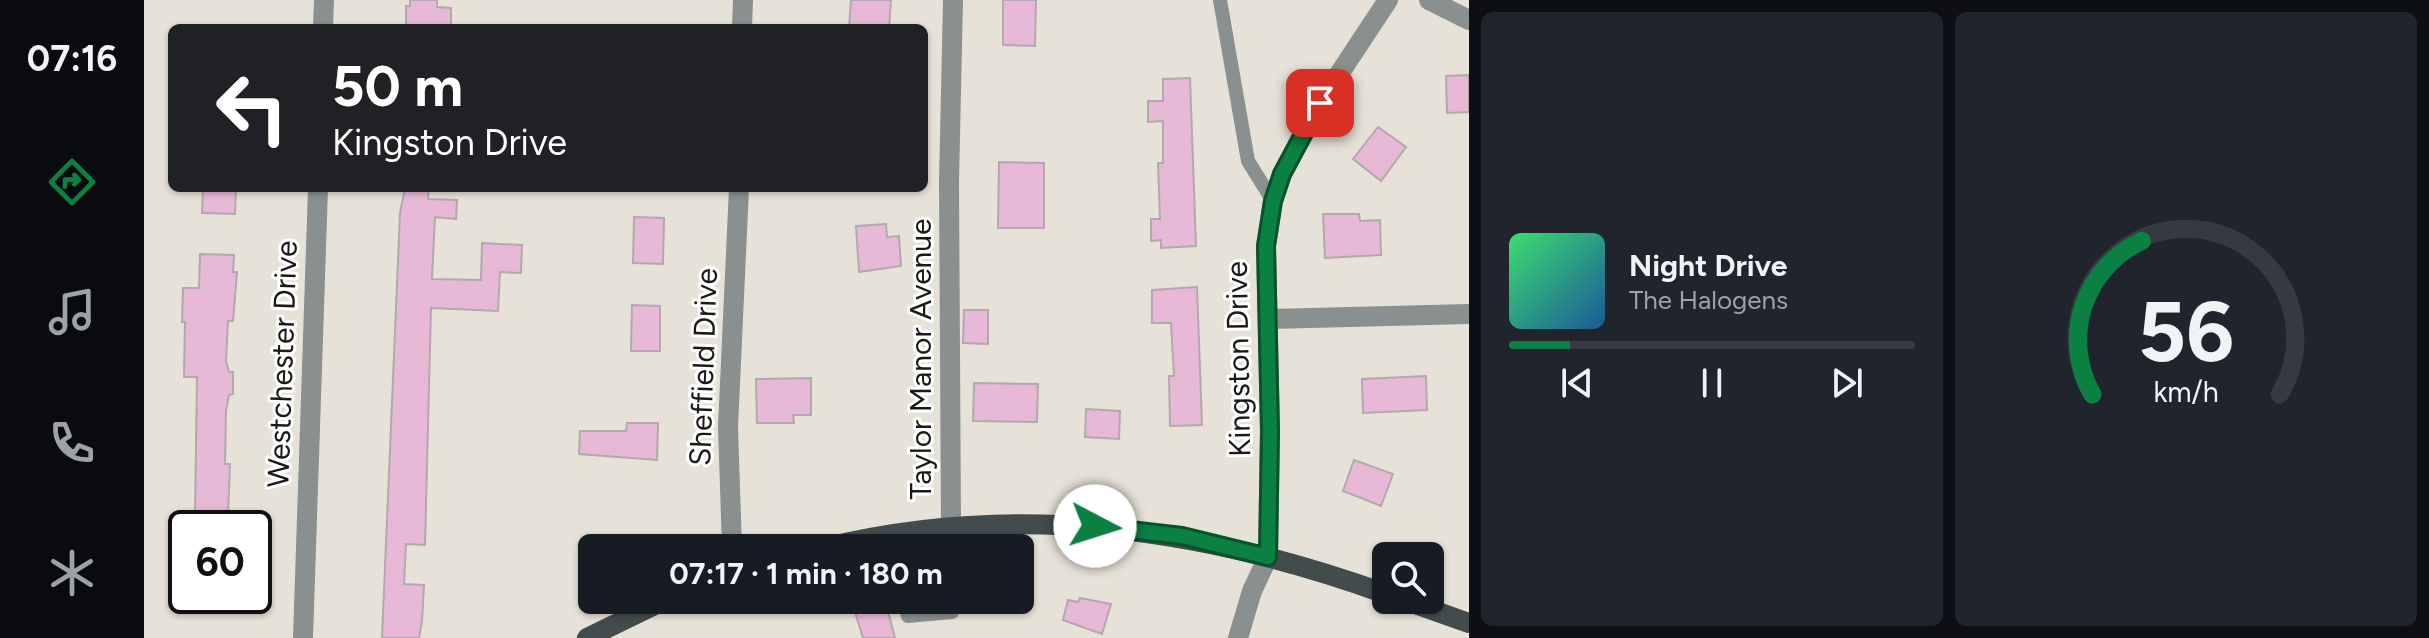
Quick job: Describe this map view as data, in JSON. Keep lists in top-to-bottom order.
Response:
{
  "streets": {
    "street": [
      "Taylor Manor Avenue",
      "Kingston Drive",
      "Westchester Drive",
      "Sheffield Drive"
    ]
  },
  "page": {
    "tabs": "07:16",
    "turn": ["50 m", "Kingston Drive"],
    "song": ["Night Drive", "The Halogens"],
    "limit": "60",
    "trip": "07:17 · 1 min · 180 m",
    "gauge": ["56", "km/h"]
  }
}
